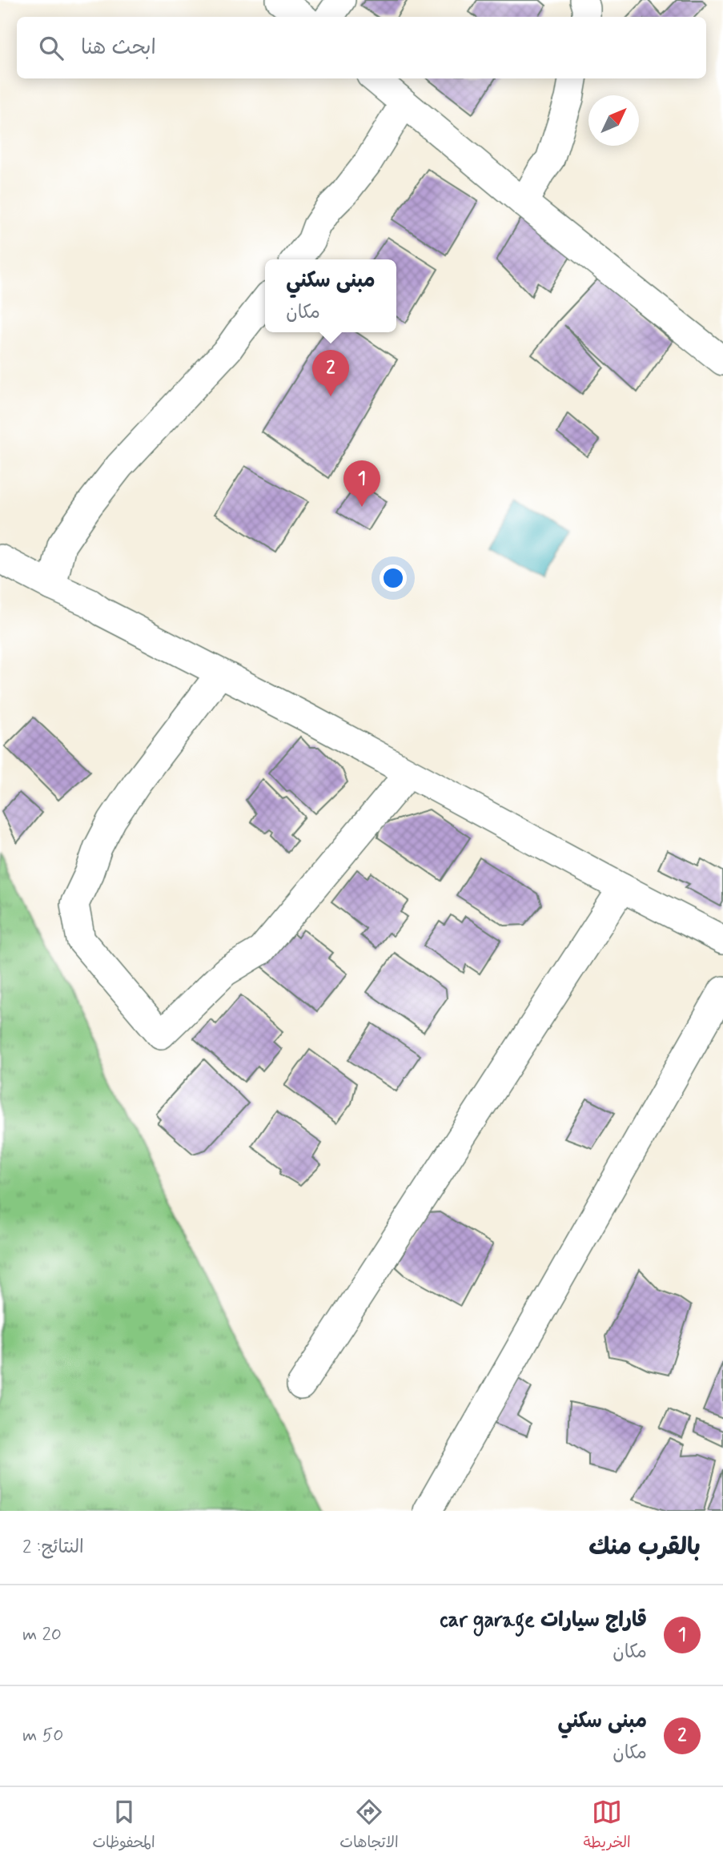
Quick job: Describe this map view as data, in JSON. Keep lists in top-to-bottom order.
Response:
{
  "north": "top right",
  "page": {
    "search": "ابحث هنا",
    "popup": ["مبنى سكني", "مكان"],
    "pins": ["2", "1"],
    "heading": ["بالقرب منك", "النتائج: 2"],
    "list": [
      {
        "mark": "1",
        "name": "قاراج سيارات car garage",
        "note": "مكان",
        "value": "20 m"
      },
      {
        "mark": "2",
        "name": "مبنى سكني",
        "note": "مكان",
        "value": "50 m"
      }
    ],
    "nav": ["الخريطة", "الاتجاهات", "المحفوظات"]
  }
}
